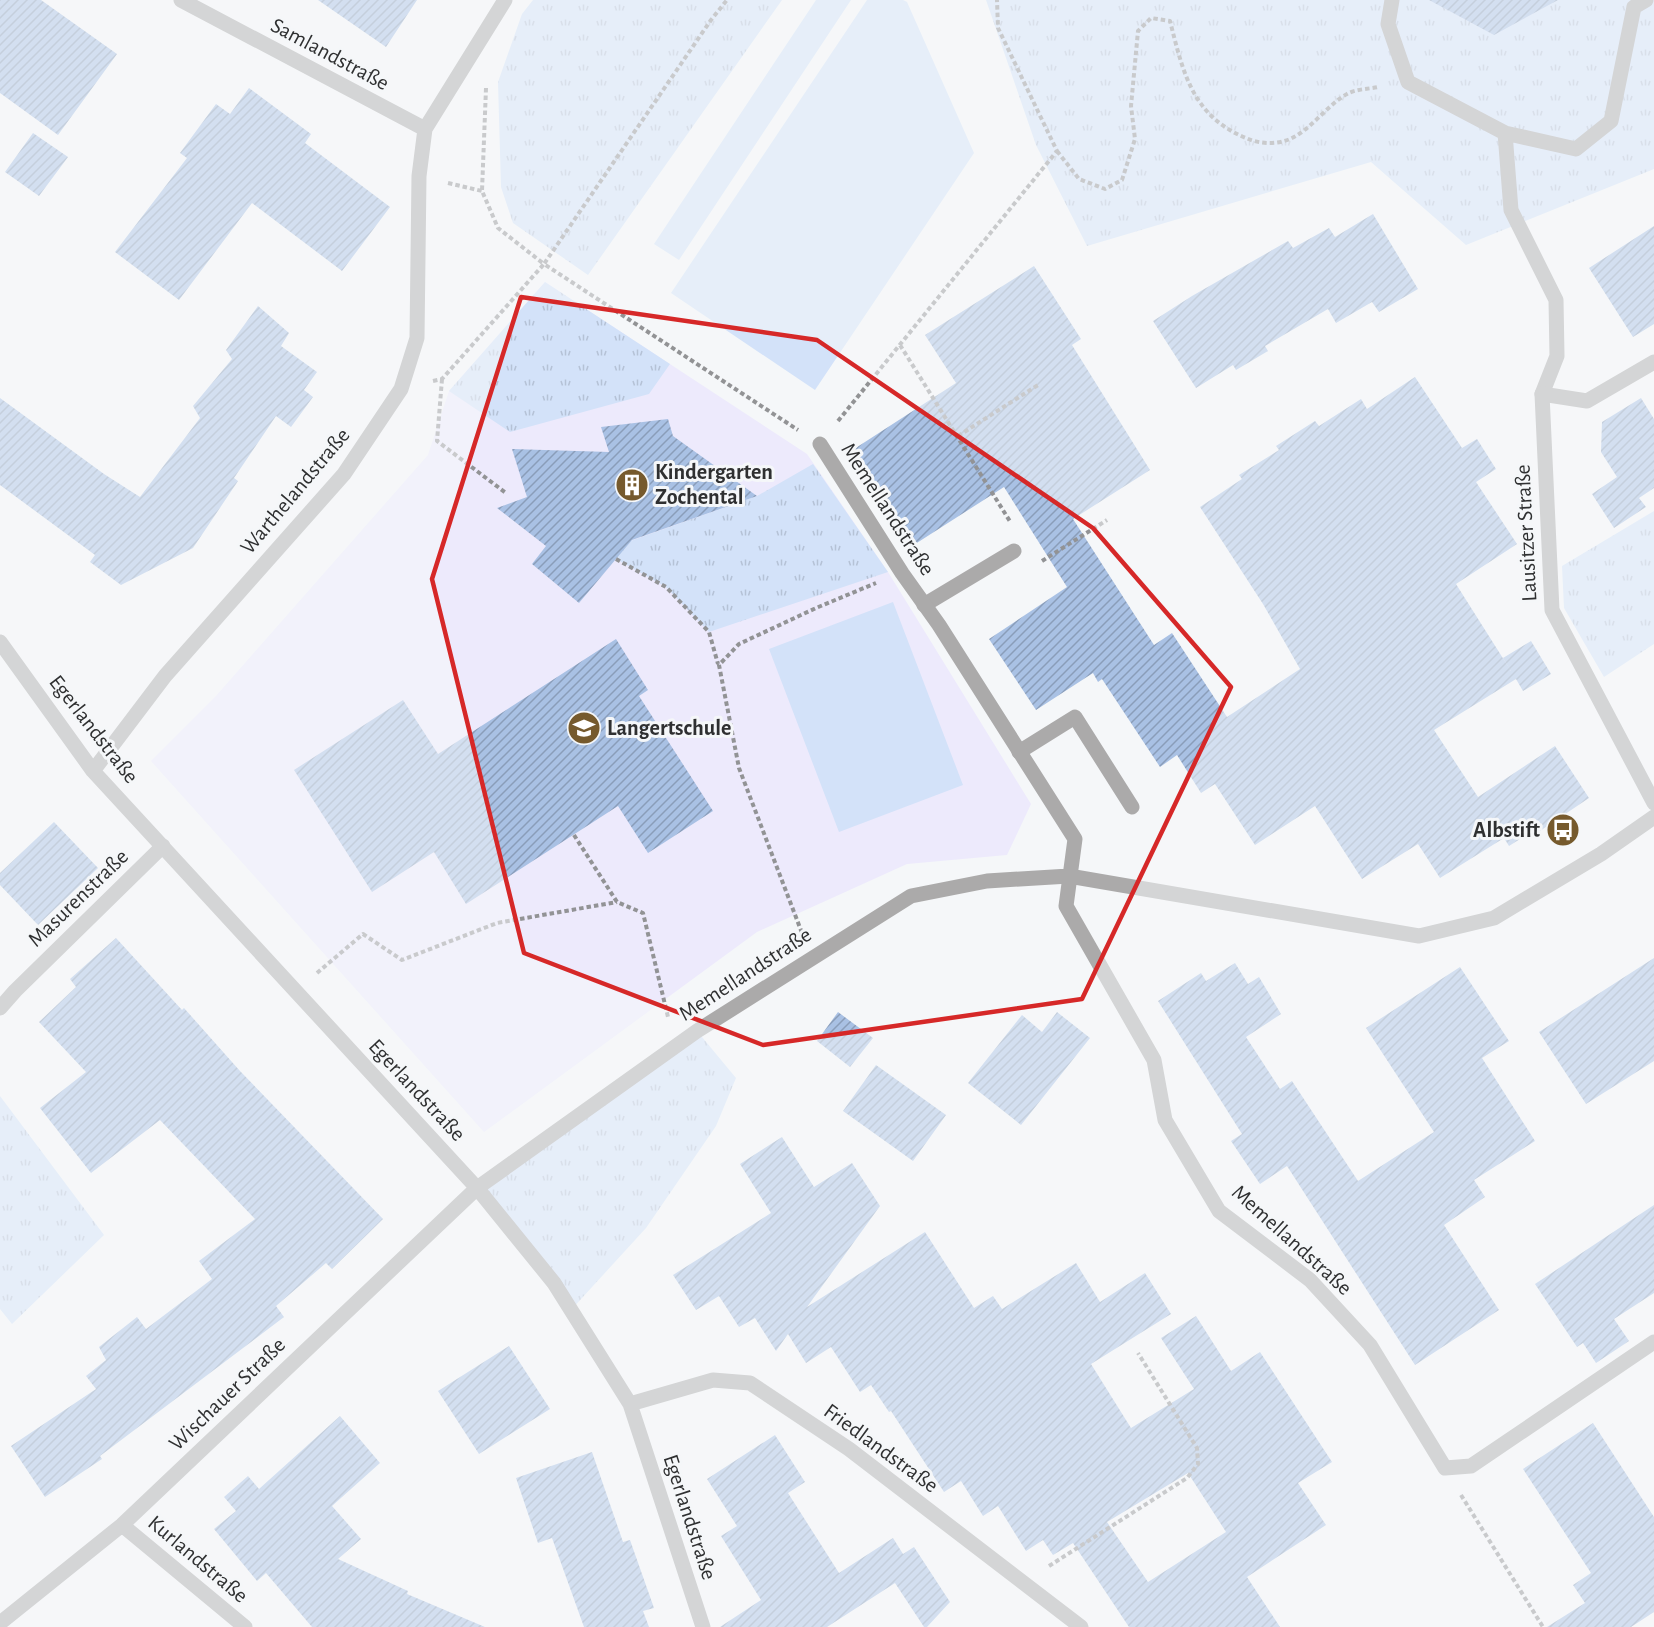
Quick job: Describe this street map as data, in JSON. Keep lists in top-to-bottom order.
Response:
{
  "streets": {
    "street": [
      "Samlandstraße",
      "Warthelandstraße",
      "Memellandstraße",
      "Lausitzer Straße",
      "Egerlandstraße",
      "Masurenstraße",
      "Wischauer Straße",
      "Friedlandstraße",
      "Kurlandstraße"
    ]
  },
  "crossings": [
    ["Samlandstraße", "Warthelandstraße"],
    ["Warthelandstraße", "Egerlandstraße"],
    ["Memellandstraße", "Egerlandstraße"],
    ["Memellandstraße", "Wischauer Straße"],
    ["Egerlandstraße", "Masurenstraße"],
    ["Egerlandstraße", "Wischauer Straße"],
    ["Egerlandstraße", "Friedlandstraße"],
    ["Wischauer Straße", "Kurlandstraße"]
  ],
  "places": {
    "building": ["Kindergarten Zochental"],
    "school or university": ["Langertschule"],
    "bus stop": ["Albstift"]
  }
}
